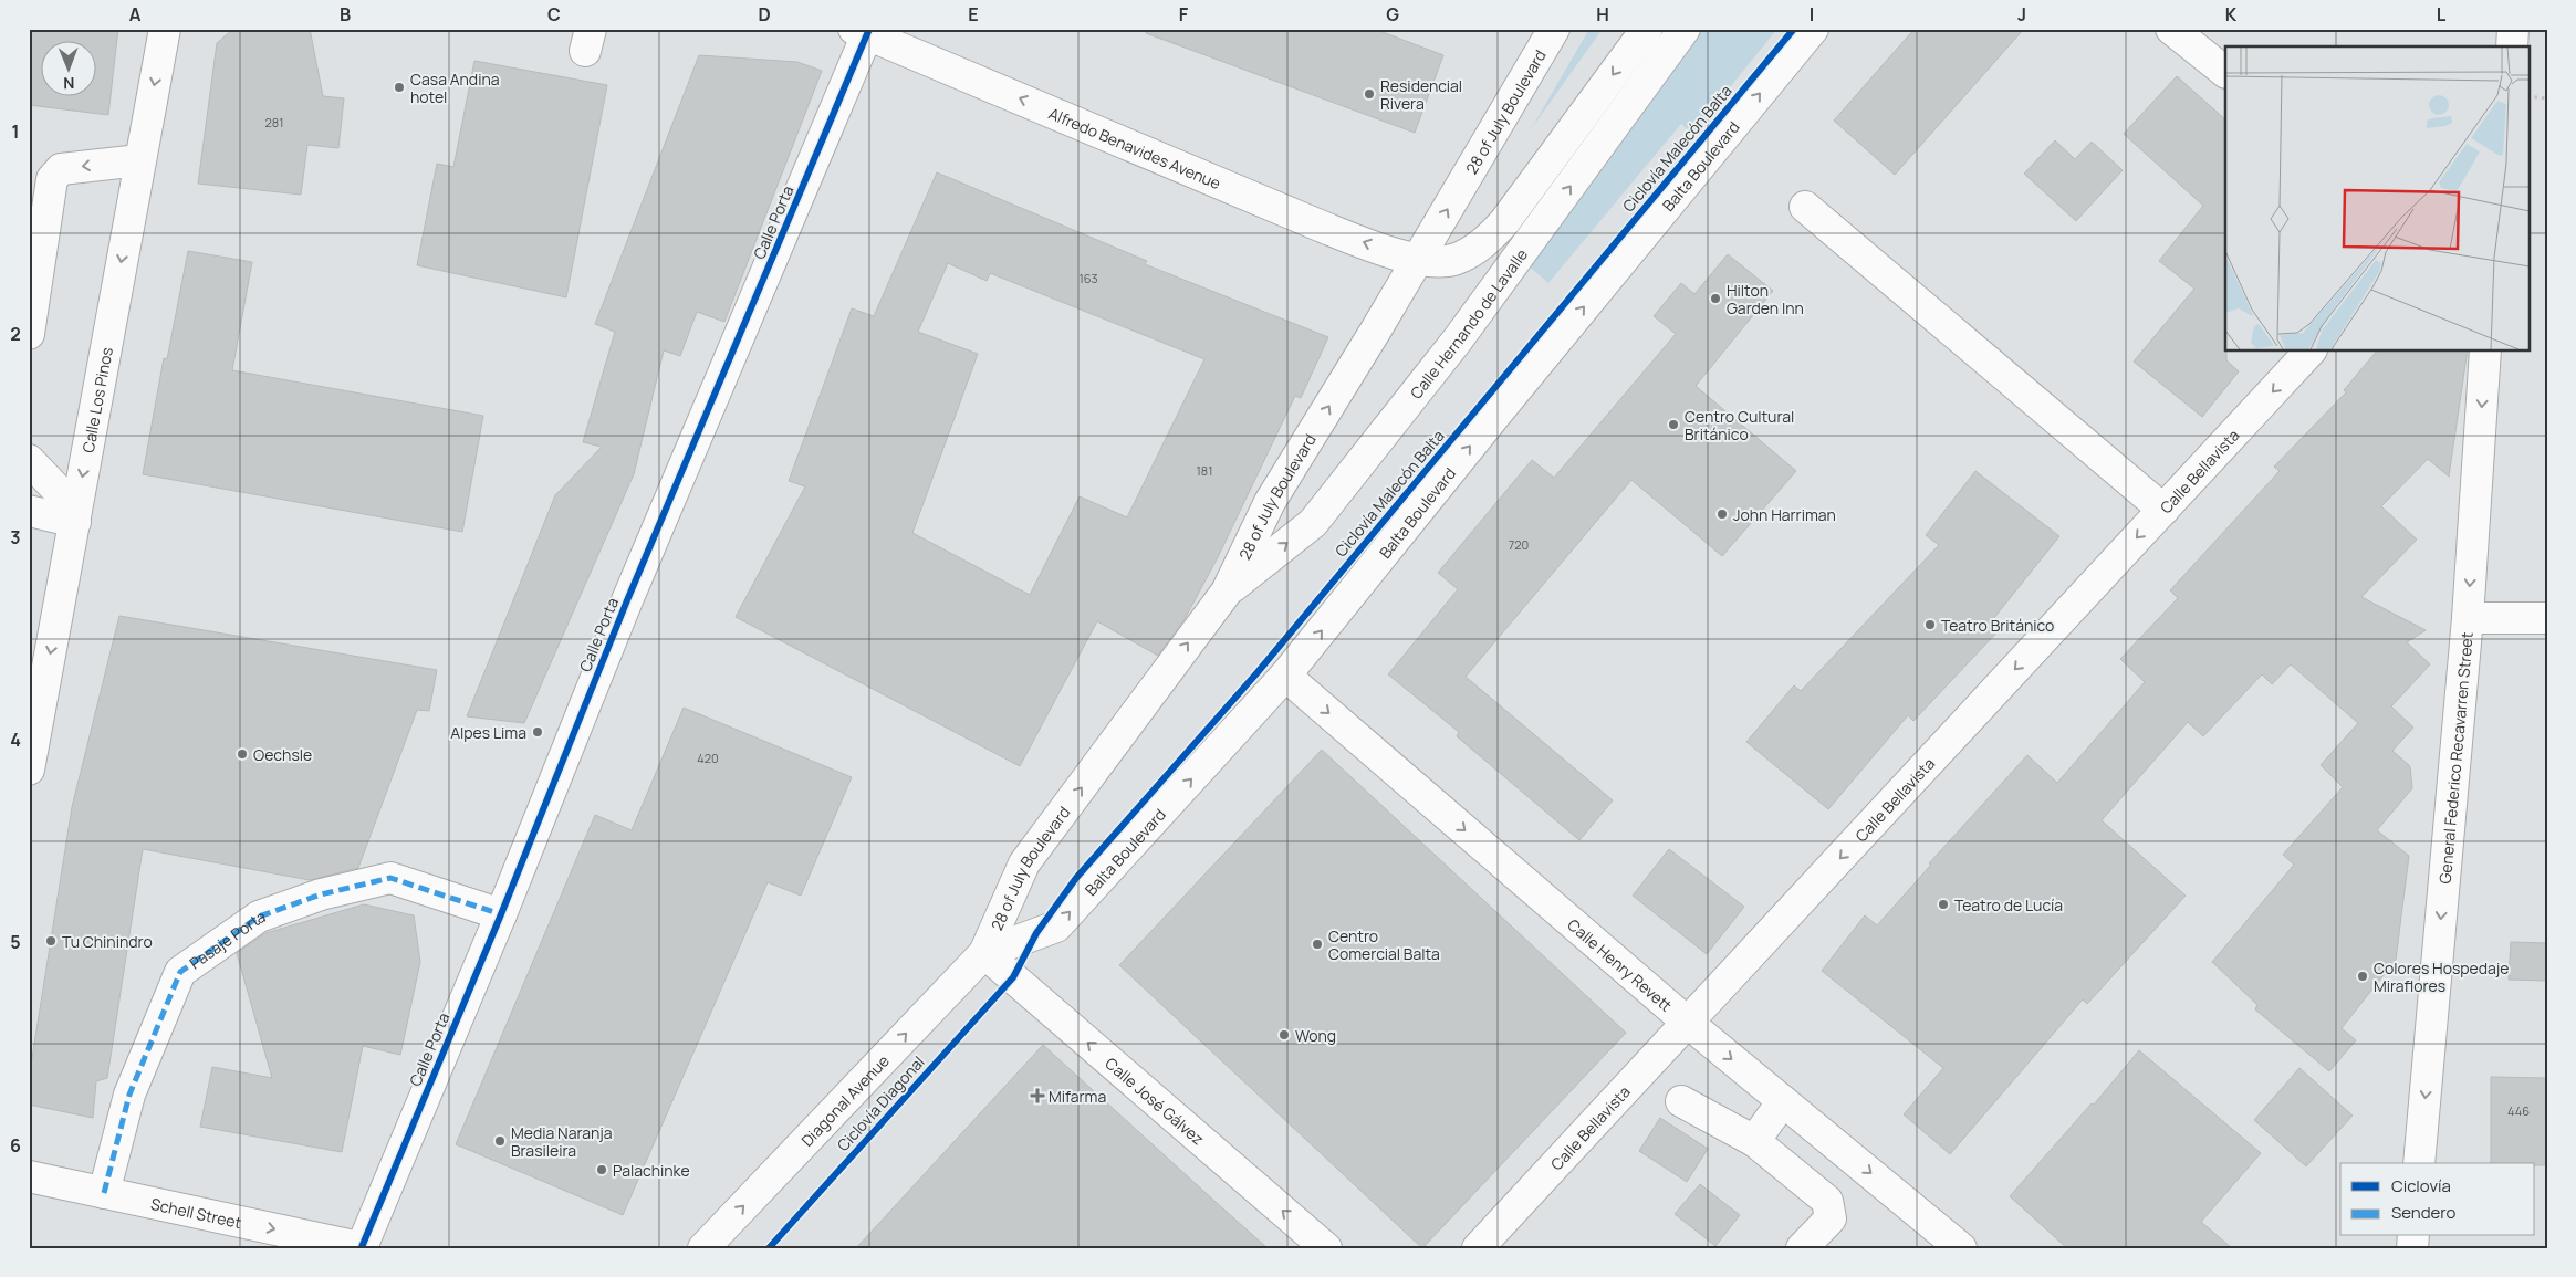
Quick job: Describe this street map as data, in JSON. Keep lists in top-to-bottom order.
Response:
{
  "streets": {
    "street": [
      "28 of July Boulevard",
      "Alfredo Benavides Avenue",
      "Balta Boulevard",
      "Calle Porta",
      "Calle Hernando de Lavalle",
      "Calle Los Pinos",
      "Calle Bellavista",
      "General Federico Recavarren Street",
      "Pasaje Porta",
      "Calle Henry Revett",
      "Diagonal Avenue",
      "Calle José Gálvez",
      "Schell Street"
    ],
    "cycle path": ["Ciclovía Malecón Balta"]
  },
  "crossings": [
    ["28 of July Boulevard", "Alfredo Benavides Avenue"],
    ["28 of July Boulevard", "Balta Boulevard"],
    ["28 of July Boulevard", "Calle Hernando de Lavalle"],
    ["28 of July Boulevard", "Diagonal Avenue"],
    ["28 of July Boulevard", "Calle José Gálvez"],
    ["Alfredo Benavides Avenue", "Calle Porta"],
    ["Balta Boulevard", "Calle Henry Revett"],
    ["Balta Boulevard", "Diagonal Avenue"],
    ["Balta Boulevard", "Calle José Gálvez"],
    ["Calle Porta", "Pasaje Porta"],
    ["Calle Porta", "Schell Street"],
    ["Calle Bellavista", "Calle Henry Revett"],
    ["Pasaje Porta", "Schell Street"],
    ["Diagonal Avenue", "Calle José Gálvez"]
  ],
  "one_way": [
    "28 of July Boulevard",
    "Alfredo Benavides Avenue",
    "Balta Boulevard",
    "Calle Los Pinos",
    "Calle Bellavista",
    "General Federico Recavarren Street",
    "Calle Henry Revett",
    "Diagonal Avenue",
    "Calle José Gálvez",
    "Schell Street"
  ],
  "places": {
    "other": [
      "Casa Andina hotel",
      "Residencial Rivera",
      "Hilton Garden Inn",
      "Centro Cultural Británico",
      "John Harriman",
      "Teatro Británico",
      "Alpes Lima",
      "Oechsle",
      "Teatro de Lucía",
      "Tu Chinindro",
      "Centro Comercial Balta",
      "Colores Hospedaje Miraflores",
      "Wong",
      "Media Naranja Brasileira",
      "Palachinke"
    ],
    "health": ["Mifarma"]
  },
  "house_numbers": [
    "281",
    "163",
    "181",
    "720",
    "420",
    "446"
  ],
  "legend": ["Ciclovía", "Sendero"],
  "north": "bottom",
  "grid": {
    "columns": [
      "A",
      "B",
      "C",
      "D",
      "E",
      "F",
      "G",
      "H",
      "I",
      "J",
      "K",
      "L"
    ],
    "rows": [
      "1",
      "2",
      "3",
      "4",
      "5",
      "6"
    ]
  }
}
